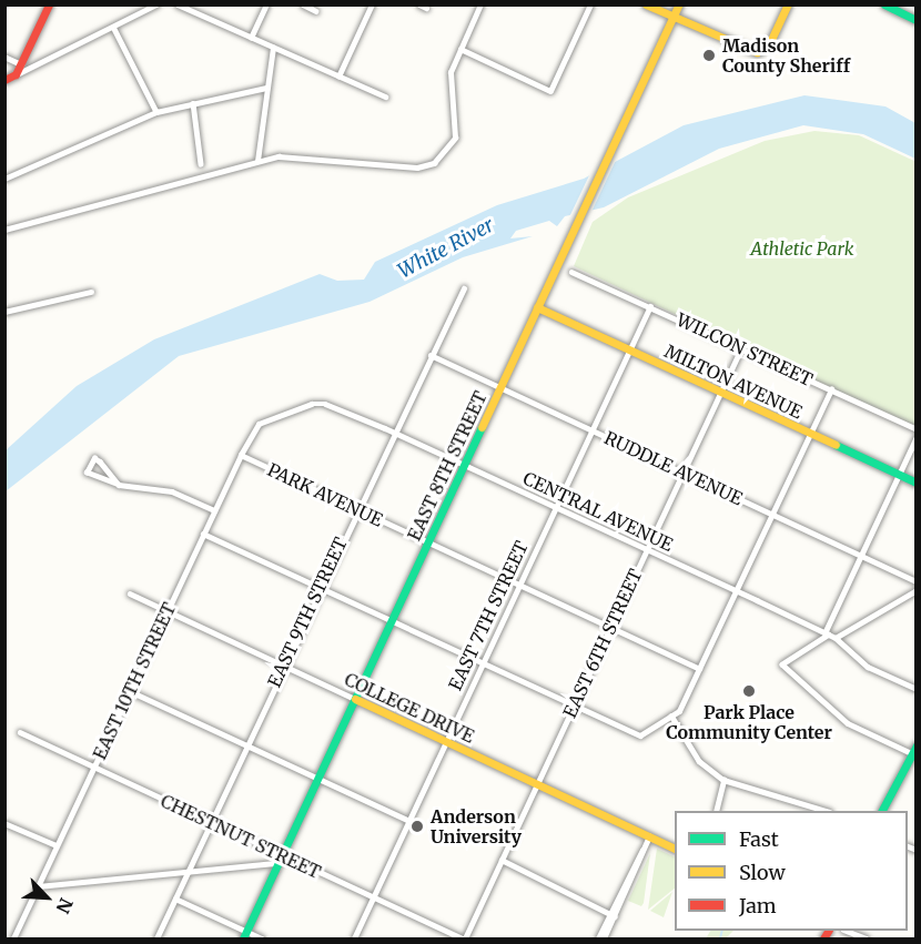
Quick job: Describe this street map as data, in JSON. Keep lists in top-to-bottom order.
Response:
{
  "streets": {
    "main road": ["MILTON AVENUE", "EAST 8TH STREET", "COLLEGE DRIVE"],
    "street": [
      "WILCON STREET",
      "RUDDLE AVENUE",
      "PARK AVENUE",
      "CENTRAL AVENUE",
      "EAST 9TH STREET",
      "EAST 7TH STREET",
      "EAST 6TH STREET",
      "EAST 10TH STREET",
      "CHESTNUT STREET"
    ]
  },
  "crossings": [
    ["WILCON STREET", "EAST 7TH STREET"],
    ["WILCON STREET", "EAST 6TH STREET"],
    ["MILTON AVENUE", "EAST 8TH STREET"],
    ["MILTON AVENUE", "EAST 7TH STREET"],
    ["MILTON AVENUE", "EAST 6TH STREET"],
    ["EAST 8TH STREET", "RUDDLE AVENUE"],
    ["EAST 8TH STREET", "PARK AVENUE"],
    ["EAST 8TH STREET", "CENTRAL AVENUE"],
    ["EAST 8TH STREET", "COLLEGE DRIVE"],
    ["EAST 8TH STREET", "CHESTNUT STREET"],
    ["RUDDLE AVENUE", "EAST 9TH STREET"],
    ["RUDDLE AVENUE", "EAST 7TH STREET"],
    ["RUDDLE AVENUE", "EAST 6TH STREET"],
    ["PARK AVENUE", "EAST 9TH STREET"],
    ["PARK AVENUE", "EAST 7TH STREET"],
    ["PARK AVENUE", "EAST 6TH STREET"],
    ["PARK AVENUE", "EAST 10TH STREET"],
    ["CENTRAL AVENUE", "EAST 9TH STREET"],
    ["CENTRAL AVENUE", "EAST 7TH STREET"],
    ["CENTRAL AVENUE", "EAST 6TH STREET"],
    ["CENTRAL AVENUE", "EAST 10TH STREET"],
    ["EAST 9TH STREET", "COLLEGE DRIVE"],
    ["EAST 9TH STREET", "CHESTNUT STREET"],
    ["EAST 7TH STREET", "COLLEGE DRIVE"],
    ["EAST 7TH STREET", "CHESTNUT STREET"],
    ["EAST 6TH STREET", "COLLEGE DRIVE"],
    ["EAST 6TH STREET", "CHESTNUT STREET"],
    ["EAST 10TH STREET", "COLLEGE DRIVE"],
    ["EAST 10TH STREET", "CHESTNUT STREET"]
  ],
  "water": ["White River"],
  "parks": ["Athletic Park"],
  "places": ["Madison County Sheriff", "Park Place Community Center", "Anderson University"],
  "legend": ["Fast", "Slow", "Jam"],
  "north": "bottom right"
}
